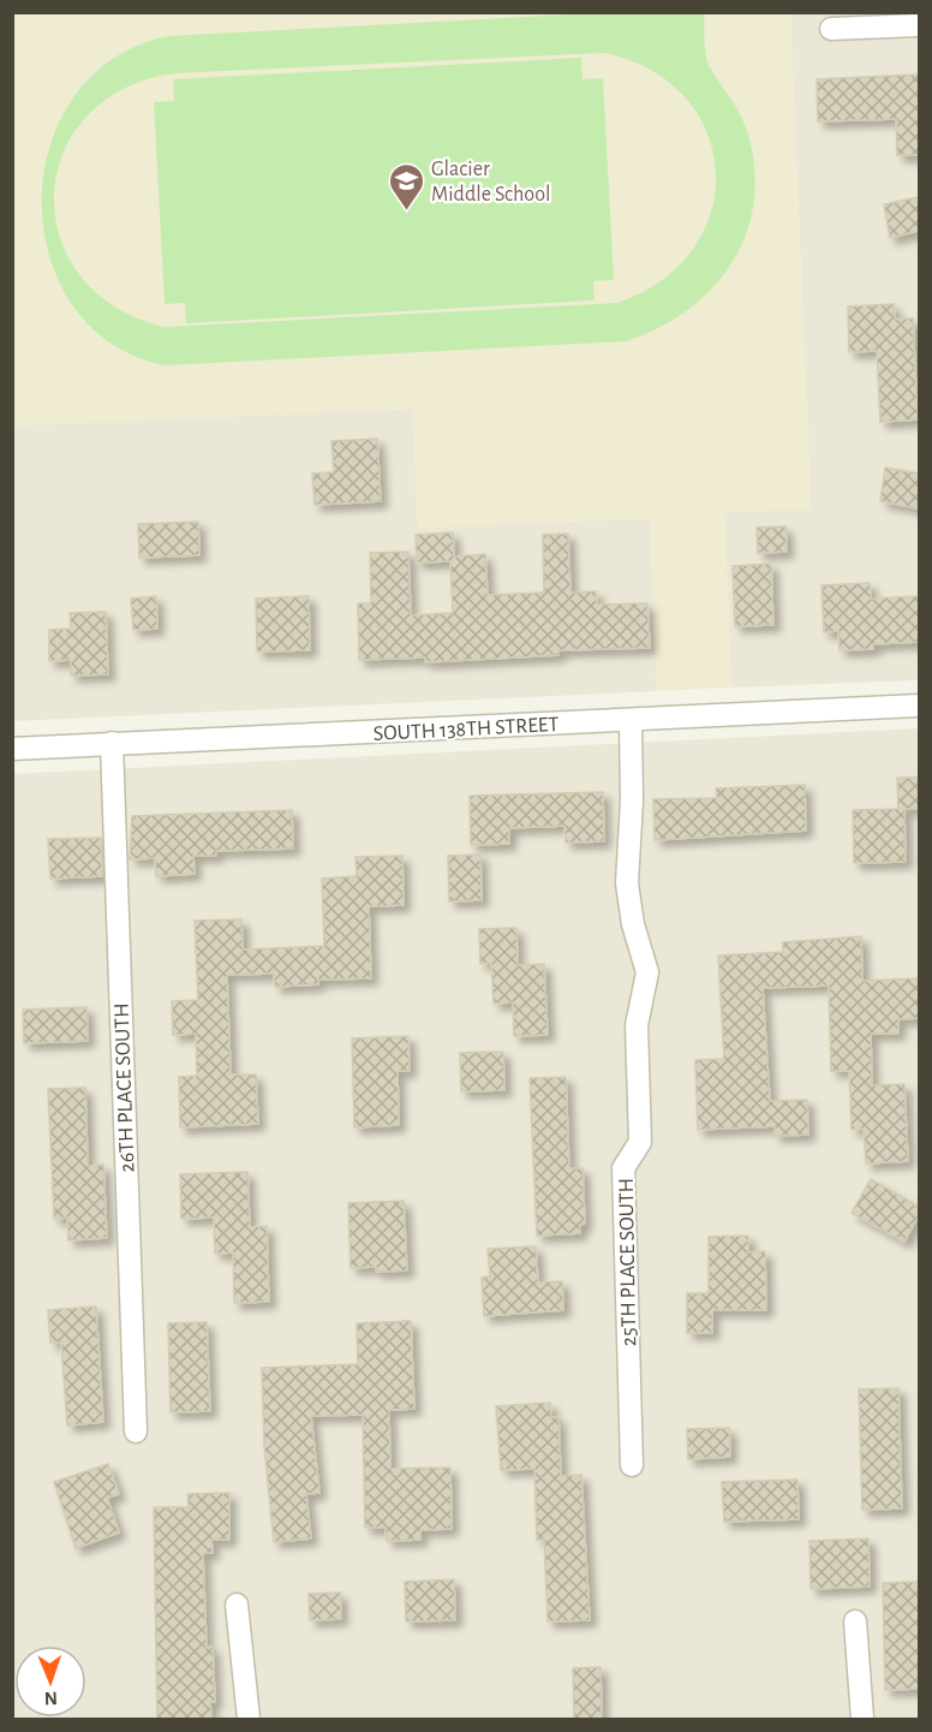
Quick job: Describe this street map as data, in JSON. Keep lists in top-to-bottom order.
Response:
{
  "streets": {
    "street": ["SOUTH 138TH STREET", "26TH PLACE SOUTH", "25TH PLACE SOUTH"]
  },
  "crossings": [
    ["SOUTH 138TH STREET", "26TH PLACE SOUTH"],
    ["SOUTH 138TH STREET", "25TH PLACE SOUTH"]
  ],
  "places": {
    "school or university": ["Glacier Middle School"]
  },
  "north": "bottom"
}
